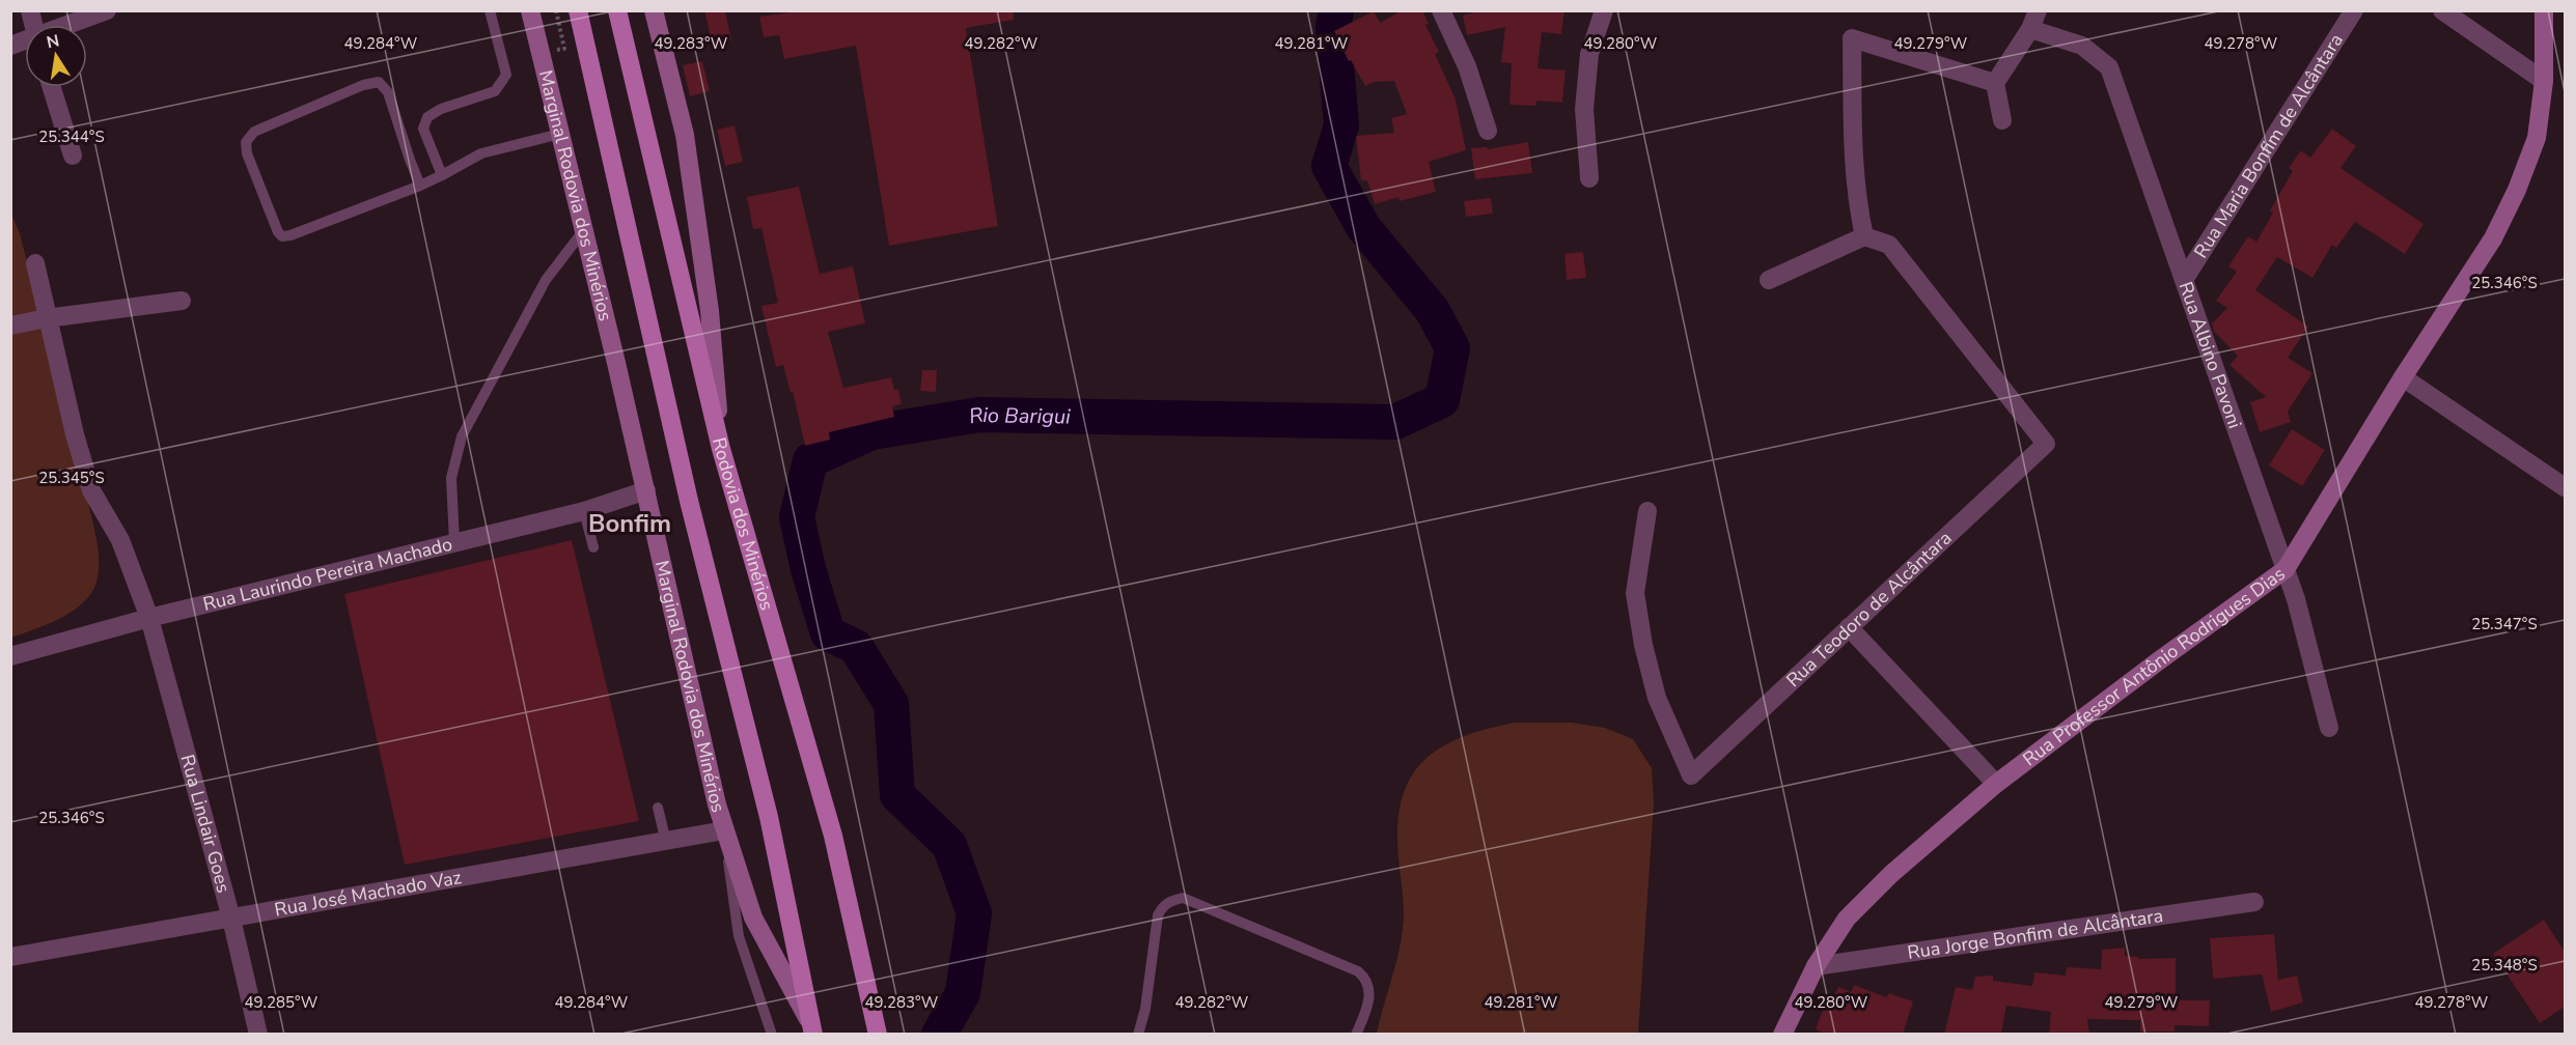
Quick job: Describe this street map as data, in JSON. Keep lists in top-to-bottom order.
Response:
{
  "streets": {
    "main road": ["Marginal Rodovia dos Minérios", "Rodovia dos Minérios", "Rua Professor Antônio Rodrigues Dias"],
    "street": [
      "Rua Maria Bonfim de Alcântara",
      "Rua Albino Pavoni",
      "Rua Laurindo Pereira Machado",
      "Rua Teodoro de Alcântara",
      "Rua Lindair Goes",
      "Rua José Machado Vaz",
      "Rua Jorge Bonfim de Alcântara"
    ]
  },
  "crossings": [
    ["Rua Maria Bonfim de Alcântara", "Rua Albino Pavoni"],
    ["Marginal Rodovia dos Minérios", "Rua Laurindo Pereira Machado"],
    ["Marginal Rodovia dos Minérios", "Rua José Machado Vaz"],
    ["Rua Albino Pavoni", "Rua Professor Antônio Rodrigues Dias"],
    ["Rua Laurindo Pereira Machado", "Rua Lindair Goes"],
    ["Rua Professor Antônio Rodrigues Dias", "Rua Jorge Bonfim de Alcântara"],
    ["Rua Lindair Goes", "Rua José Machado Vaz"]
  ],
  "districts": ["Bonfim"],
  "water": ["Rio Barigui"],
  "north": "top",
  "coordinates": [
    "49.284°W",
    "49.283°W",
    "49.282°W",
    "49.281°W",
    "49.280°W",
    "49.279°W",
    "49.278°W",
    "25.344°S",
    "25.346°S",
    "25.345°S",
    "25.347°S",
    "25.348°S",
    "49.285°W"
  ]
}
